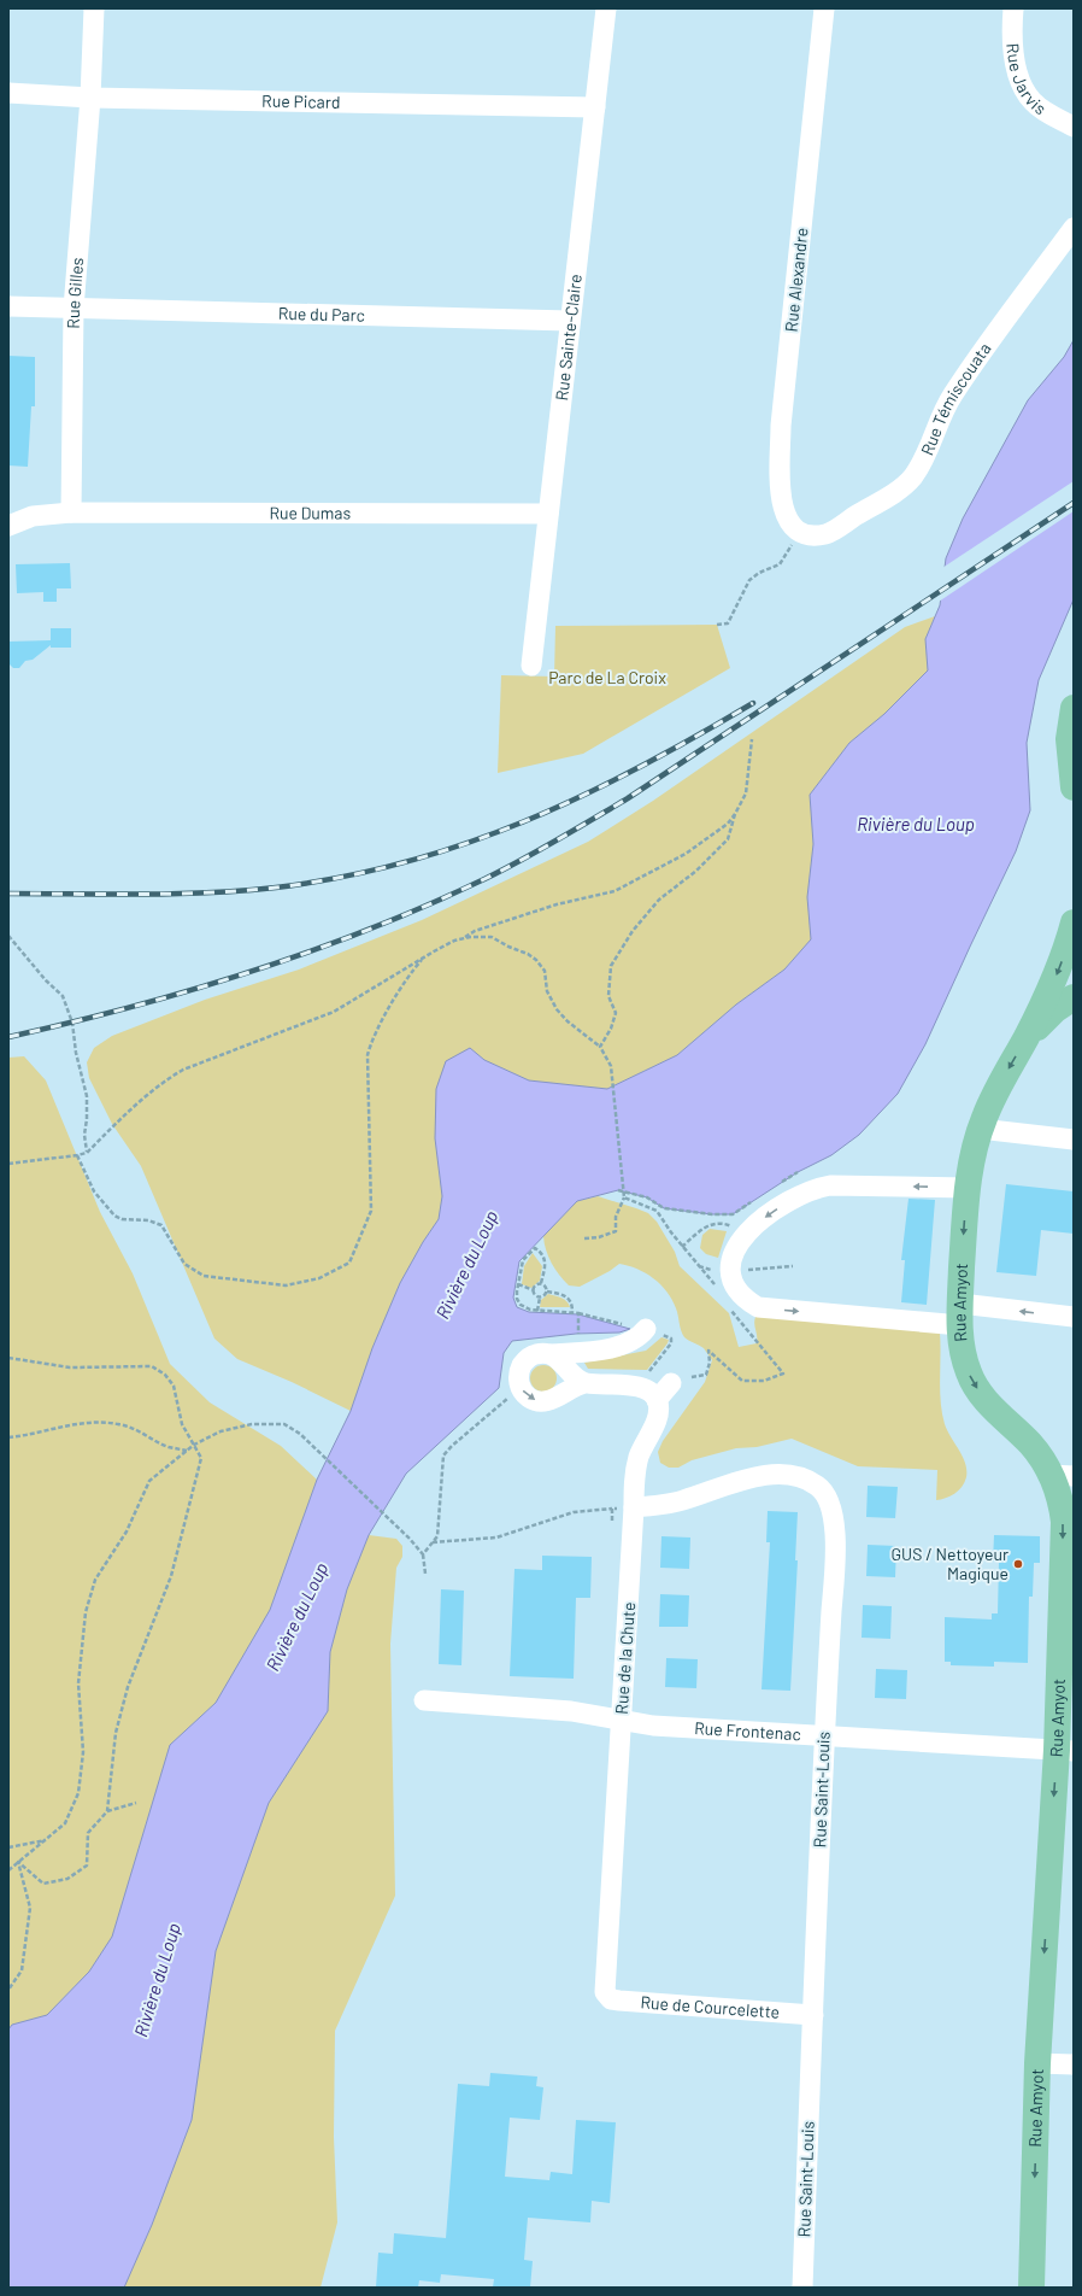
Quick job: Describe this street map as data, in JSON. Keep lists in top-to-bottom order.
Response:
{
  "streets": {
    "main road": ["Rue Amyot"],
    "street": [
      "Rue Jarvis",
      "Rue Picard",
      "Rue Alexandre",
      "Rue Gilles",
      "Rue du Parc",
      "Rue Sainte-Claire",
      "Rue Témiscouata",
      "Rue Dumas",
      "Rue de la Chute",
      "Rue Frontenac",
      "Rue Saint-Louis",
      "Rue de Courcelette"
    ]
  },
  "crossings": [
    ["Rue Picard", "Rue Gilles"],
    ["Rue Picard", "Rue Sainte-Claire"],
    ["Rue Alexandre", "Rue Témiscouata"],
    ["Rue Gilles", "Rue du Parc"],
    ["Rue Gilles", "Rue Dumas"],
    ["Rue du Parc", "Rue Sainte-Claire"],
    ["Rue Sainte-Claire", "Rue Dumas"],
    ["Rue Amyot", "Rue Frontenac"],
    ["Rue de la Chute", "Rue Frontenac"],
    ["Rue de la Chute", "Rue Saint-Louis"],
    ["Rue de la Chute", "Rue de Courcelette"],
    ["Rue Frontenac", "Rue Saint-Louis"],
    ["Rue Saint-Louis", "Rue de Courcelette"]
  ],
  "one_way": ["Rue Amyot"],
  "water": ["Rivière du Loup"],
  "parks": ["Parc de La Croix"],
  "places": ["GUS / Nettoyeur Magique"]
}
